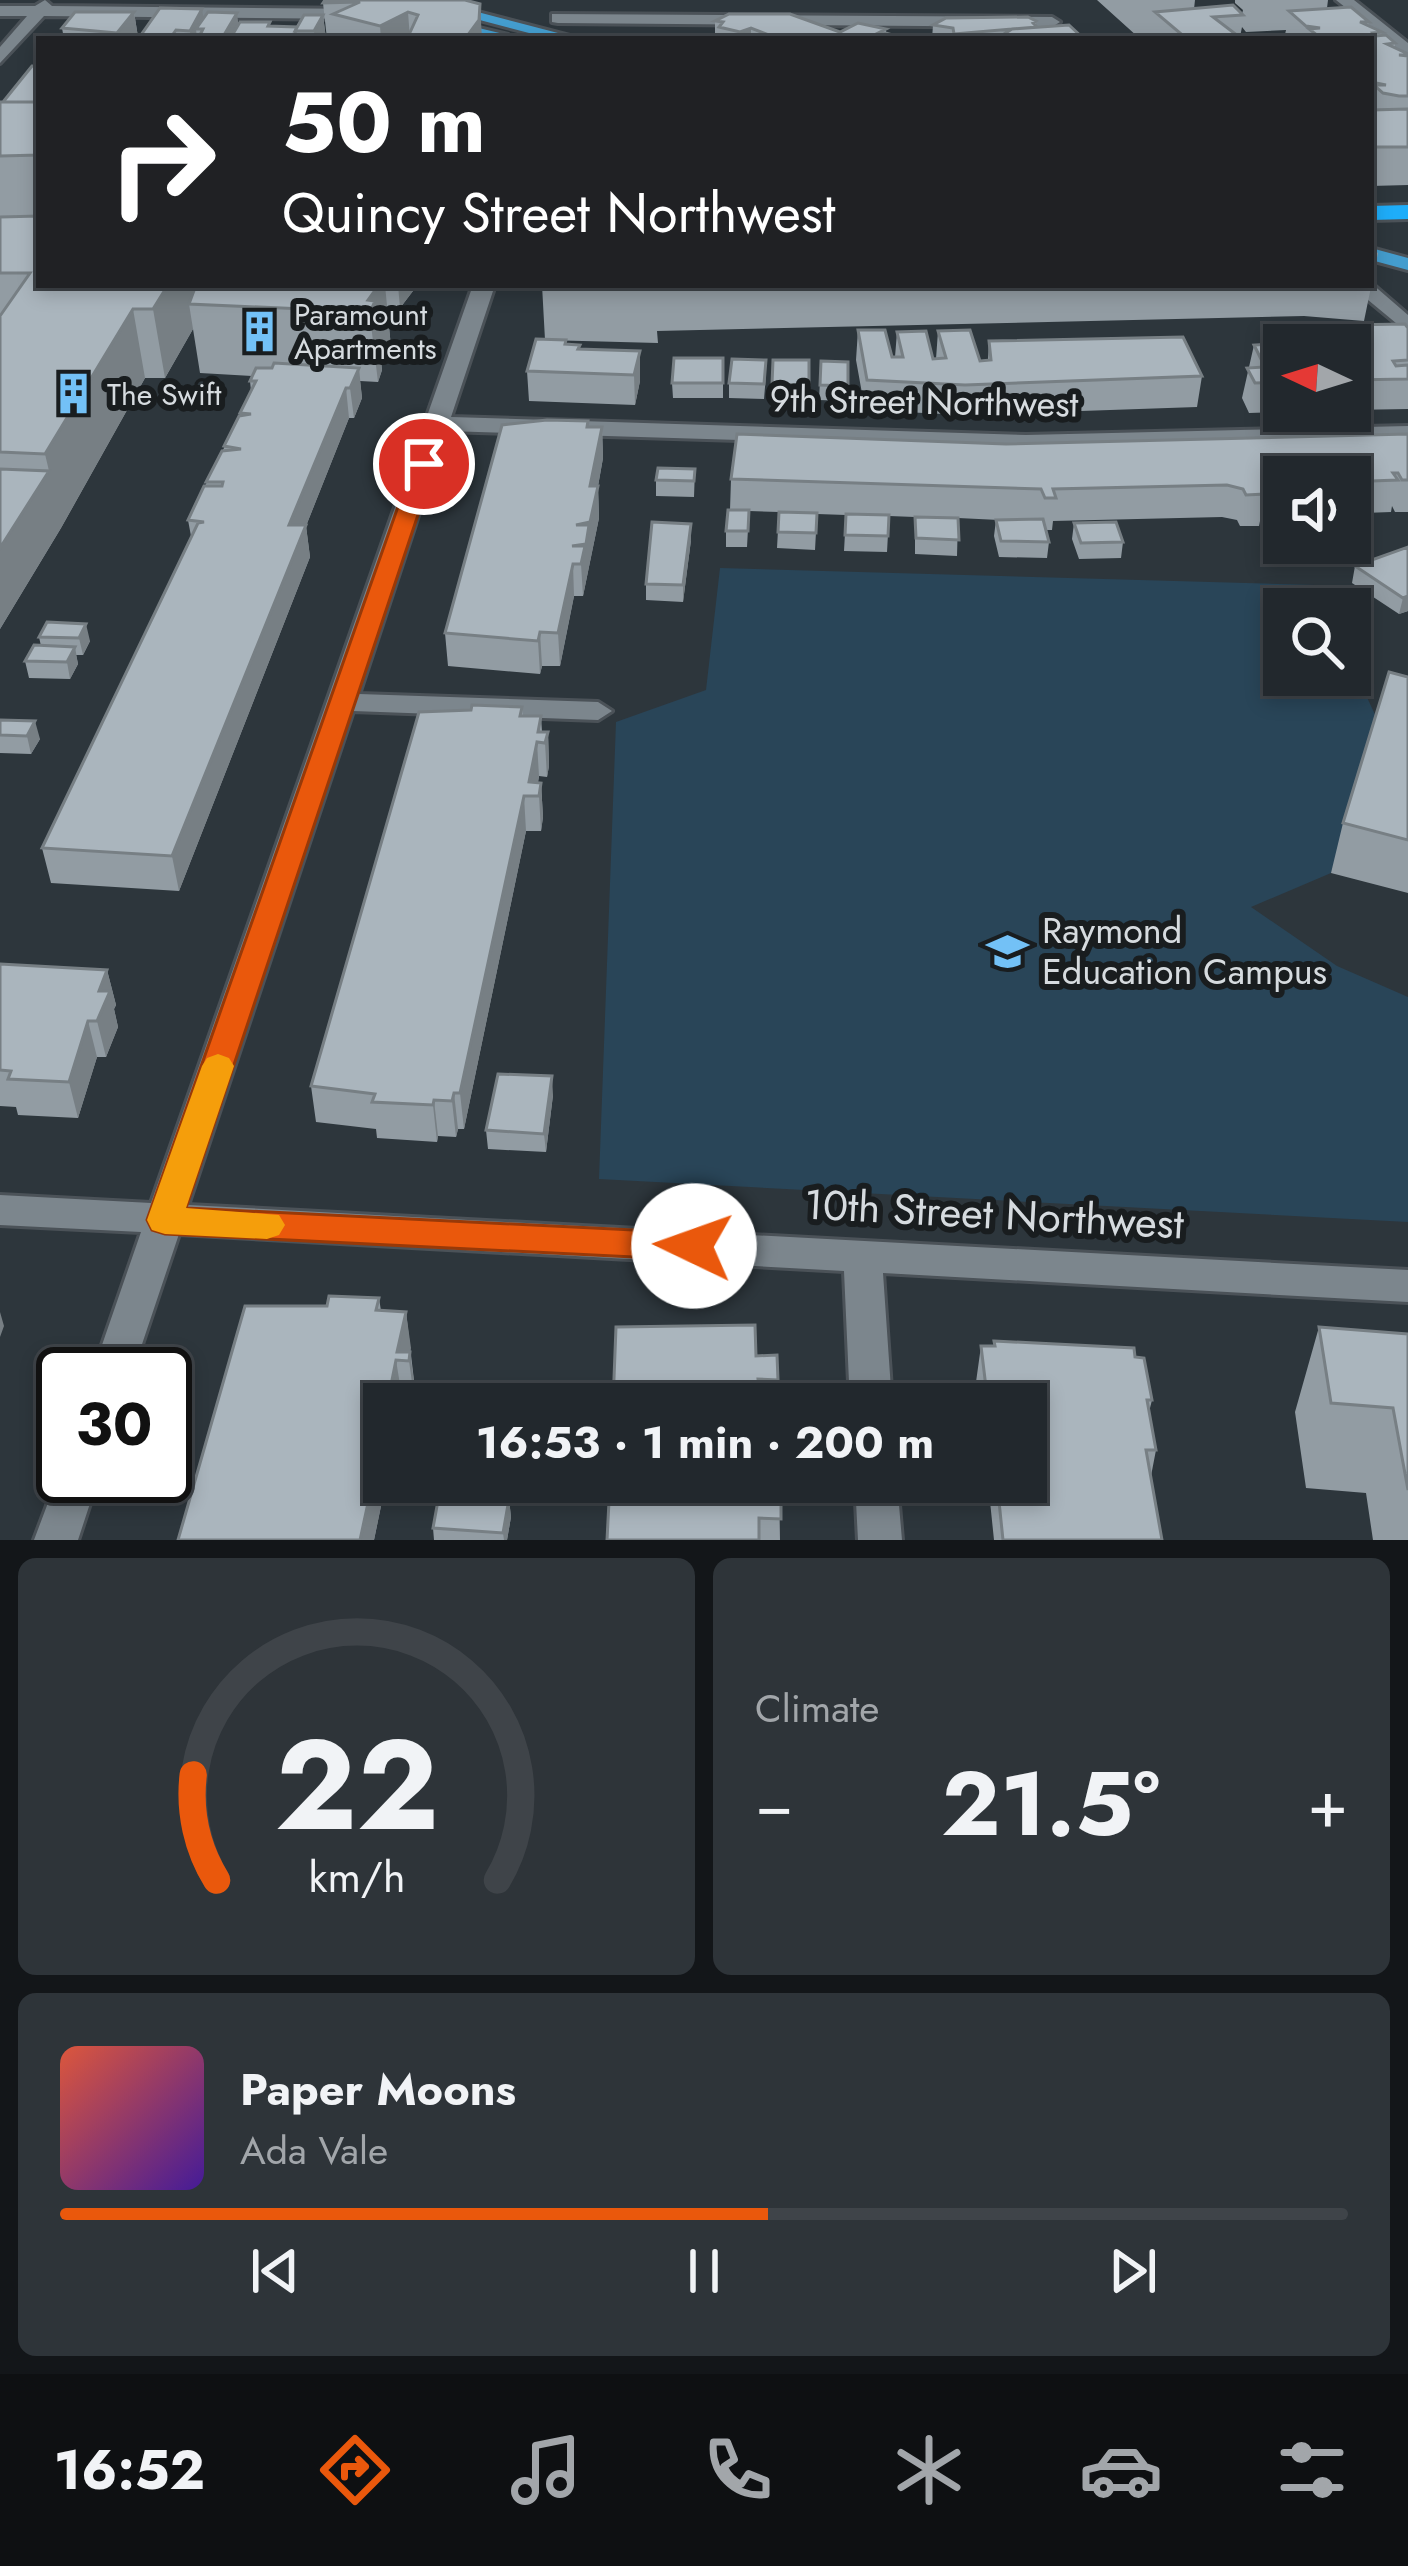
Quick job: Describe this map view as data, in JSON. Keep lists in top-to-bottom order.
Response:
{
  "streets": {
    "street": ["9th Street Northwest", "10th Street Northwest"]
  },
  "places": {
    "building": ["Paramount Apartments", "The Swift"],
    "school or university": ["Raymond Education Campus"]
  },
  "north": "left",
  "page": {
    "turn": ["50 m", "Quincy Street Northwest"],
    "limit": "30",
    "trip": "16:53 · 1 min · 200 m",
    "tile": "Climate",
    "heat": ["−", "21.5°", "+"],
    "song": ["Paper Moons", "Ada Vale"],
    "tabs": "16:52",
    "gauge": ["22", "km/h"]
  }
}
